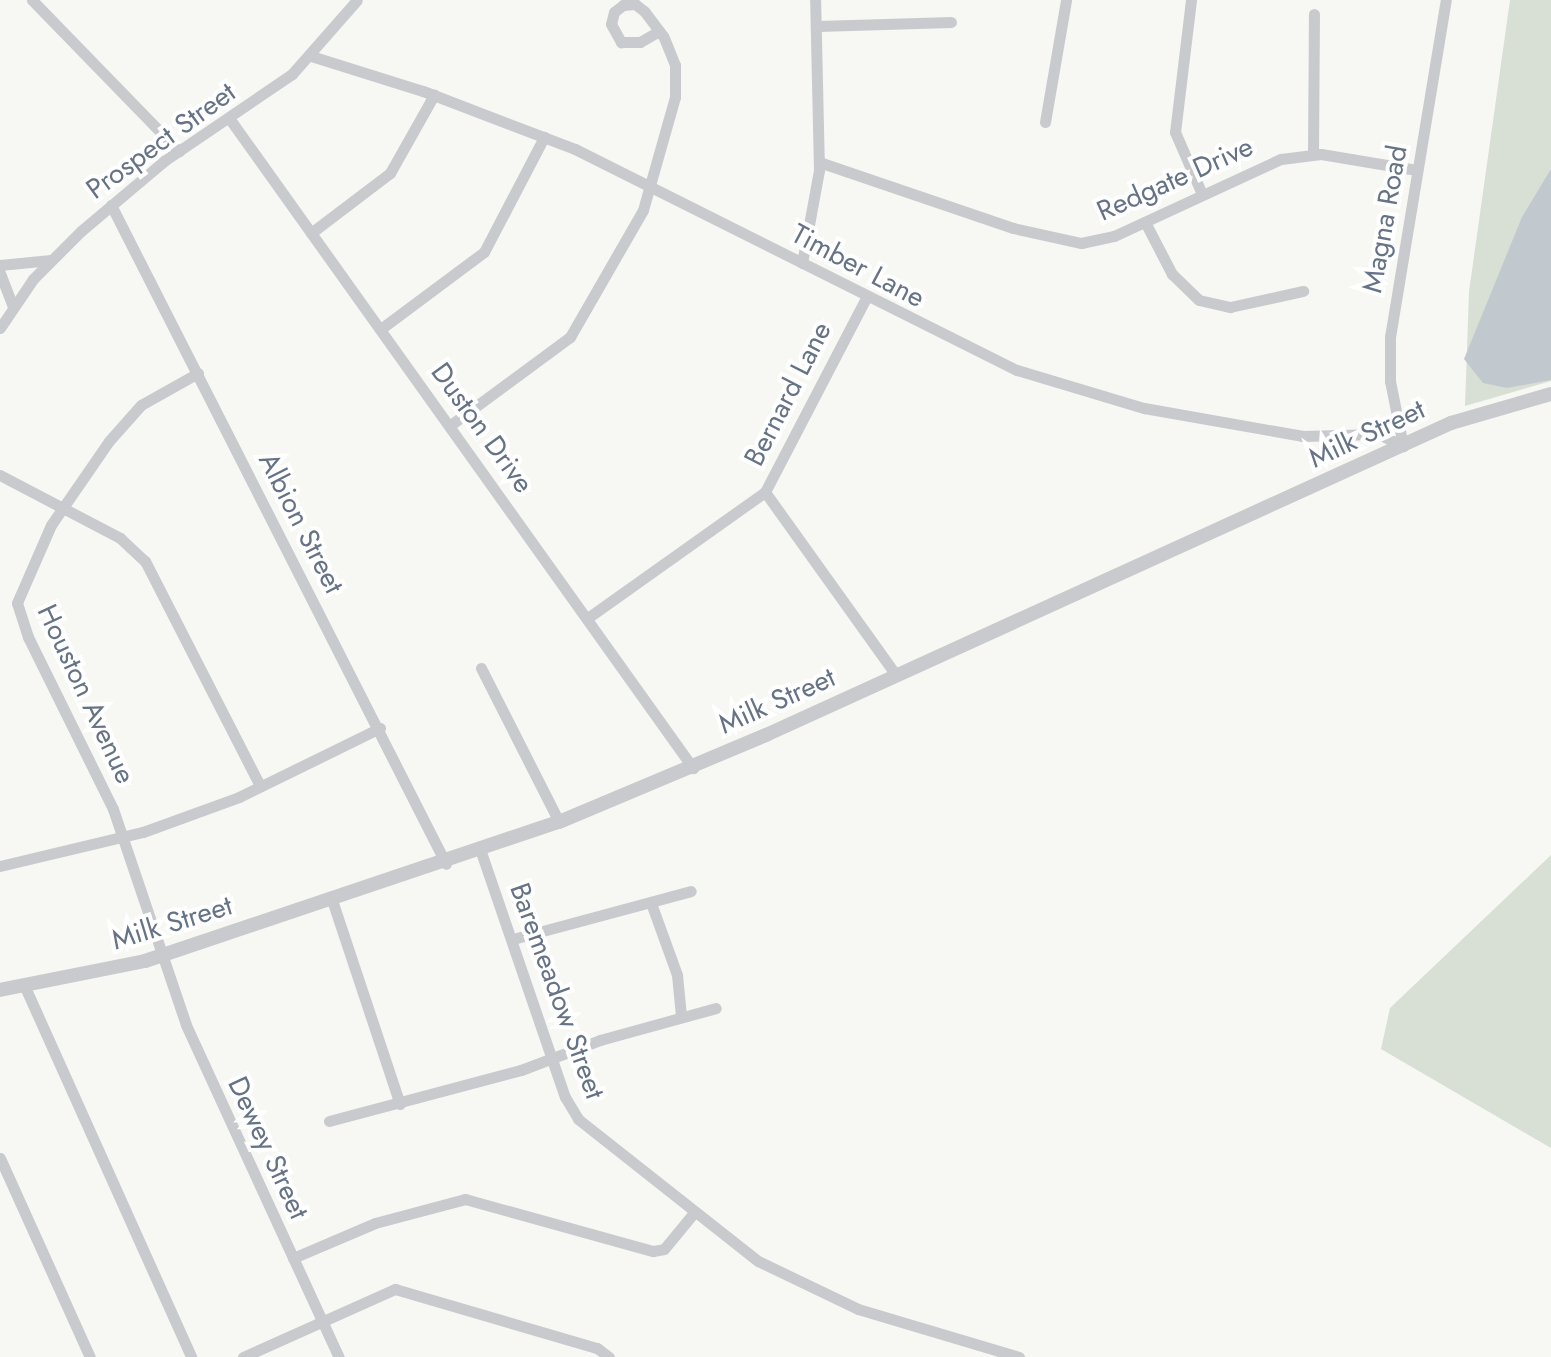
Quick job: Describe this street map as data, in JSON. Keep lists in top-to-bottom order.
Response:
{
  "streets": {
    "street": [
      "Prospect Street",
      "Redgate Drive",
      "Magna Road",
      "Timber Lane",
      "Bernard Lane",
      "Duston Drive",
      "Milk Street",
      "Albion Street",
      "Houston Avenue",
      "Baremeadow Street",
      "Dewey Street"
    ]
  },
  "crossings": [
    ["Prospect Street", "Timber Lane"],
    ["Prospect Street", "Duston Drive"],
    ["Prospect Street", "Albion Street"],
    ["Redgate Drive", "Magna Road"],
    ["Magna Road", "Timber Lane"],
    ["Magna Road", "Milk Street"],
    ["Timber Lane", "Bernard Lane"],
    ["Timber Lane", "Milk Street"],
    ["Bernard Lane", "Duston Drive"],
    ["Duston Drive", "Milk Street"],
    ["Milk Street", "Albion Street"],
    ["Milk Street", "Houston Avenue"],
    ["Milk Street", "Baremeadow Street"],
    ["Milk Street", "Dewey Street"],
    ["Albion Street", "Houston Avenue"],
    ["Houston Avenue", "Dewey Street"]
  ]
}
